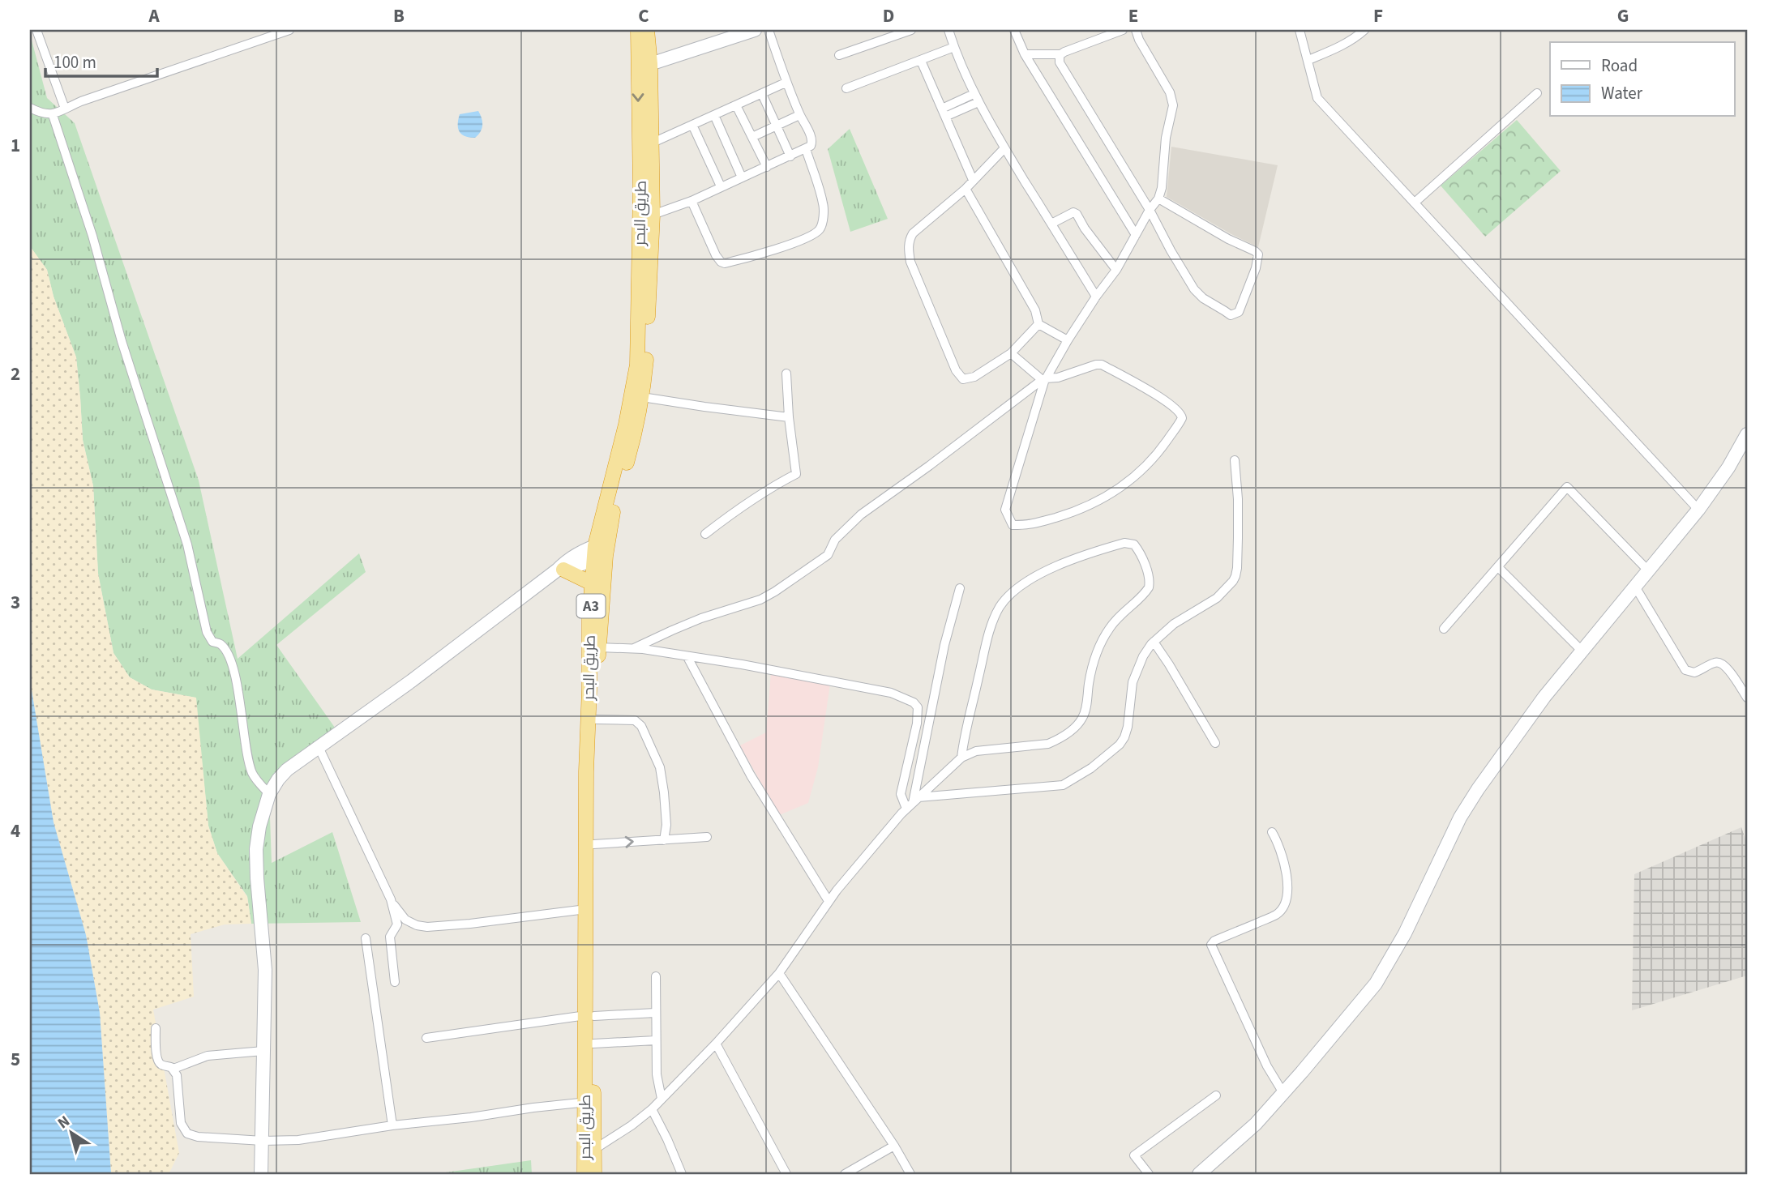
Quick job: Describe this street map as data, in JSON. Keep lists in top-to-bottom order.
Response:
{
  "streets": {
    "highway": ["طريق البحر", "A3"]
  },
  "legend": ["Road", "Water"],
  "scale_bar": "100 m",
  "north": "top left",
  "grid": {
    "columns": [
      "A",
      "B",
      "C",
      "D",
      "E",
      "F",
      "G"
    ],
    "rows": [
      "1",
      "2",
      "3",
      "4",
      "5"
    ]
  }
}
